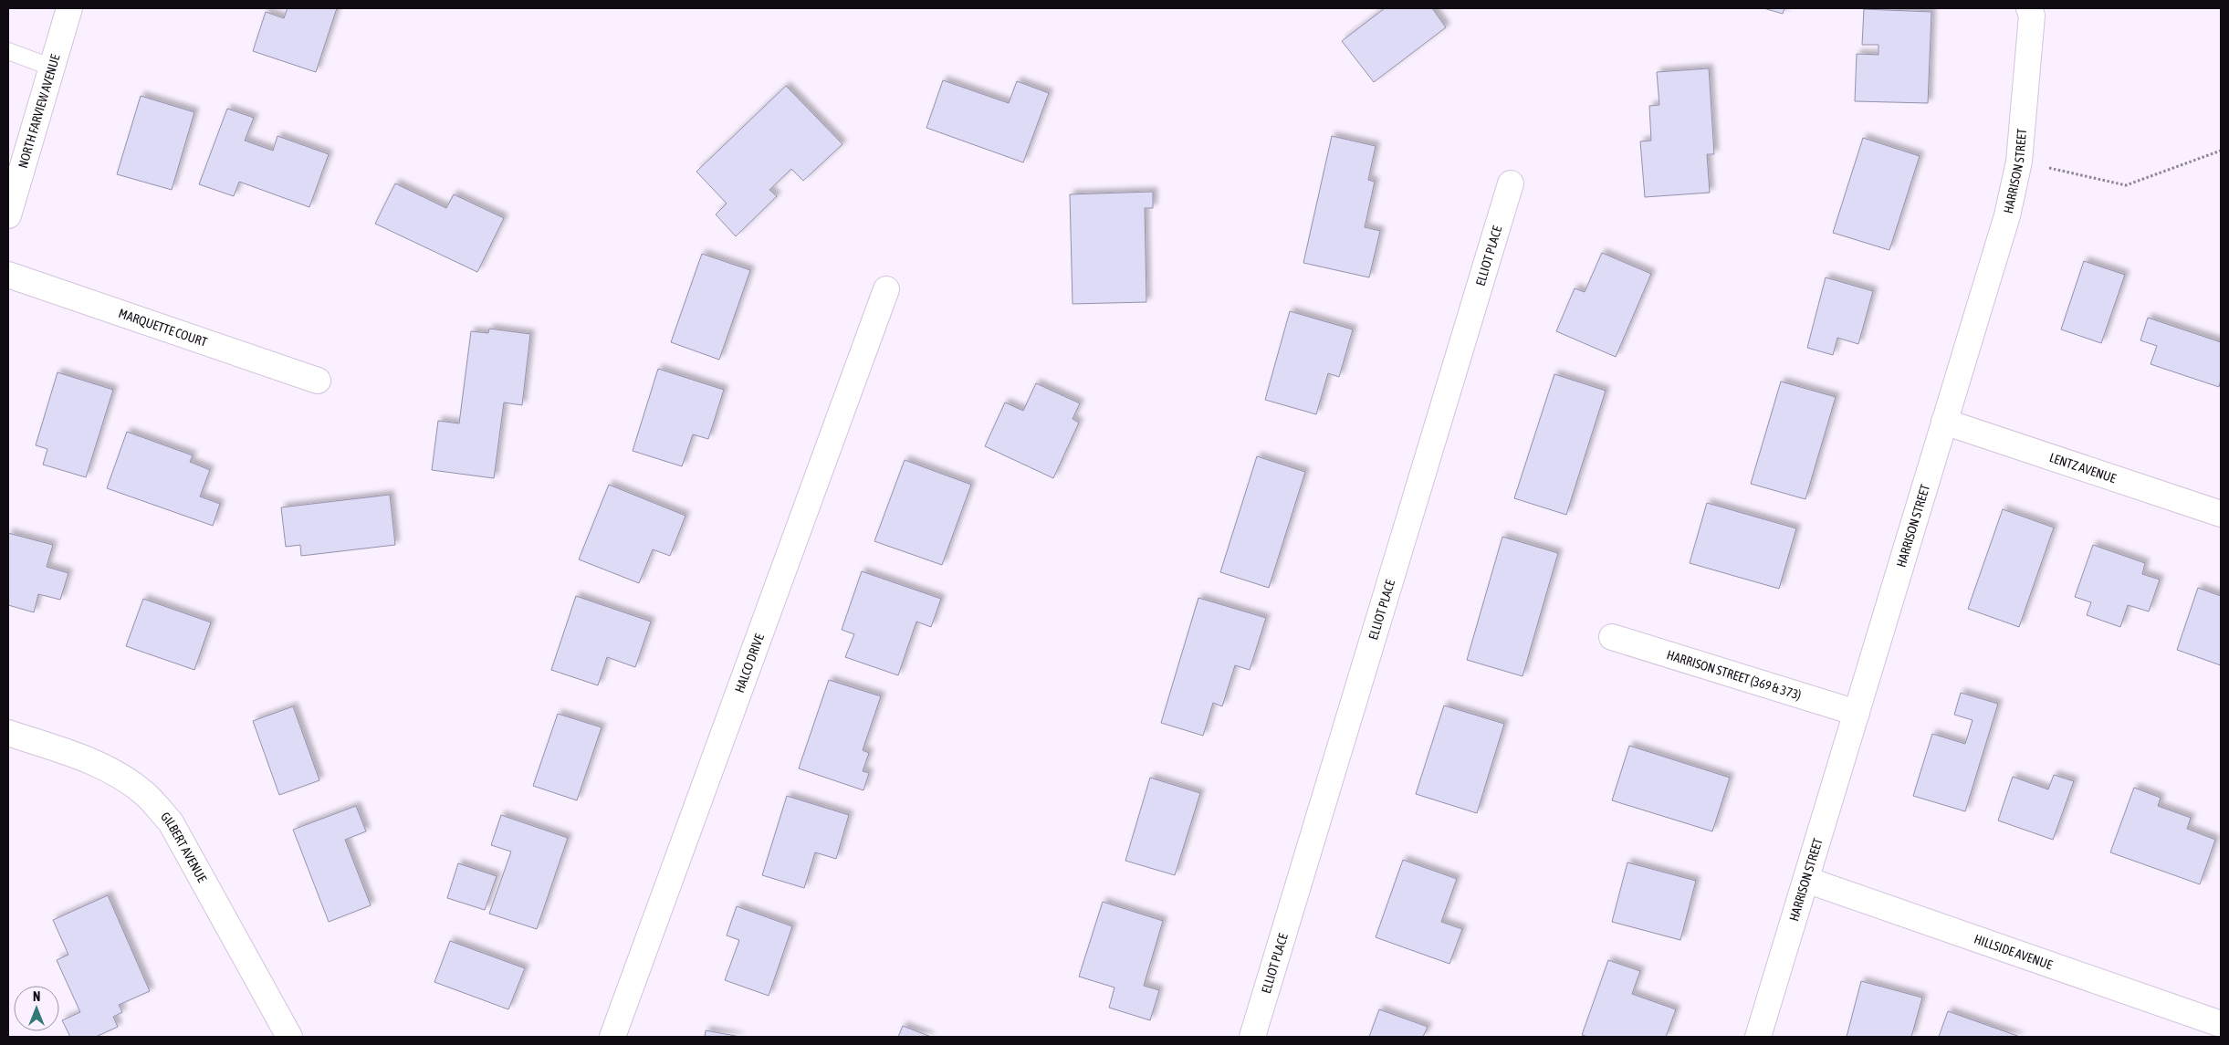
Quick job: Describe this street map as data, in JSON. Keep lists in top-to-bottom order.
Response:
{
  "streets": {
    "street": [
      "NORTH FARVIEW AVENUE",
      "HARRISON STREET",
      "ELLIOT PLACE",
      "MARQUETTE COURT",
      "LENTZ AVENUE",
      "HALCO DRIVE",
      "HARRISON STREET (369 & 373)",
      "GILBERT AVENUE",
      "HILLSIDE AVENUE"
    ]
  },
  "crossings": [
    ["HARRISON STREET", "LENTZ AVENUE"],
    ["HARRISON STREET", "HARRISON STREET (369 & 373)"],
    ["HARRISON STREET", "HILLSIDE AVENUE"]
  ],
  "north": "top"
}
